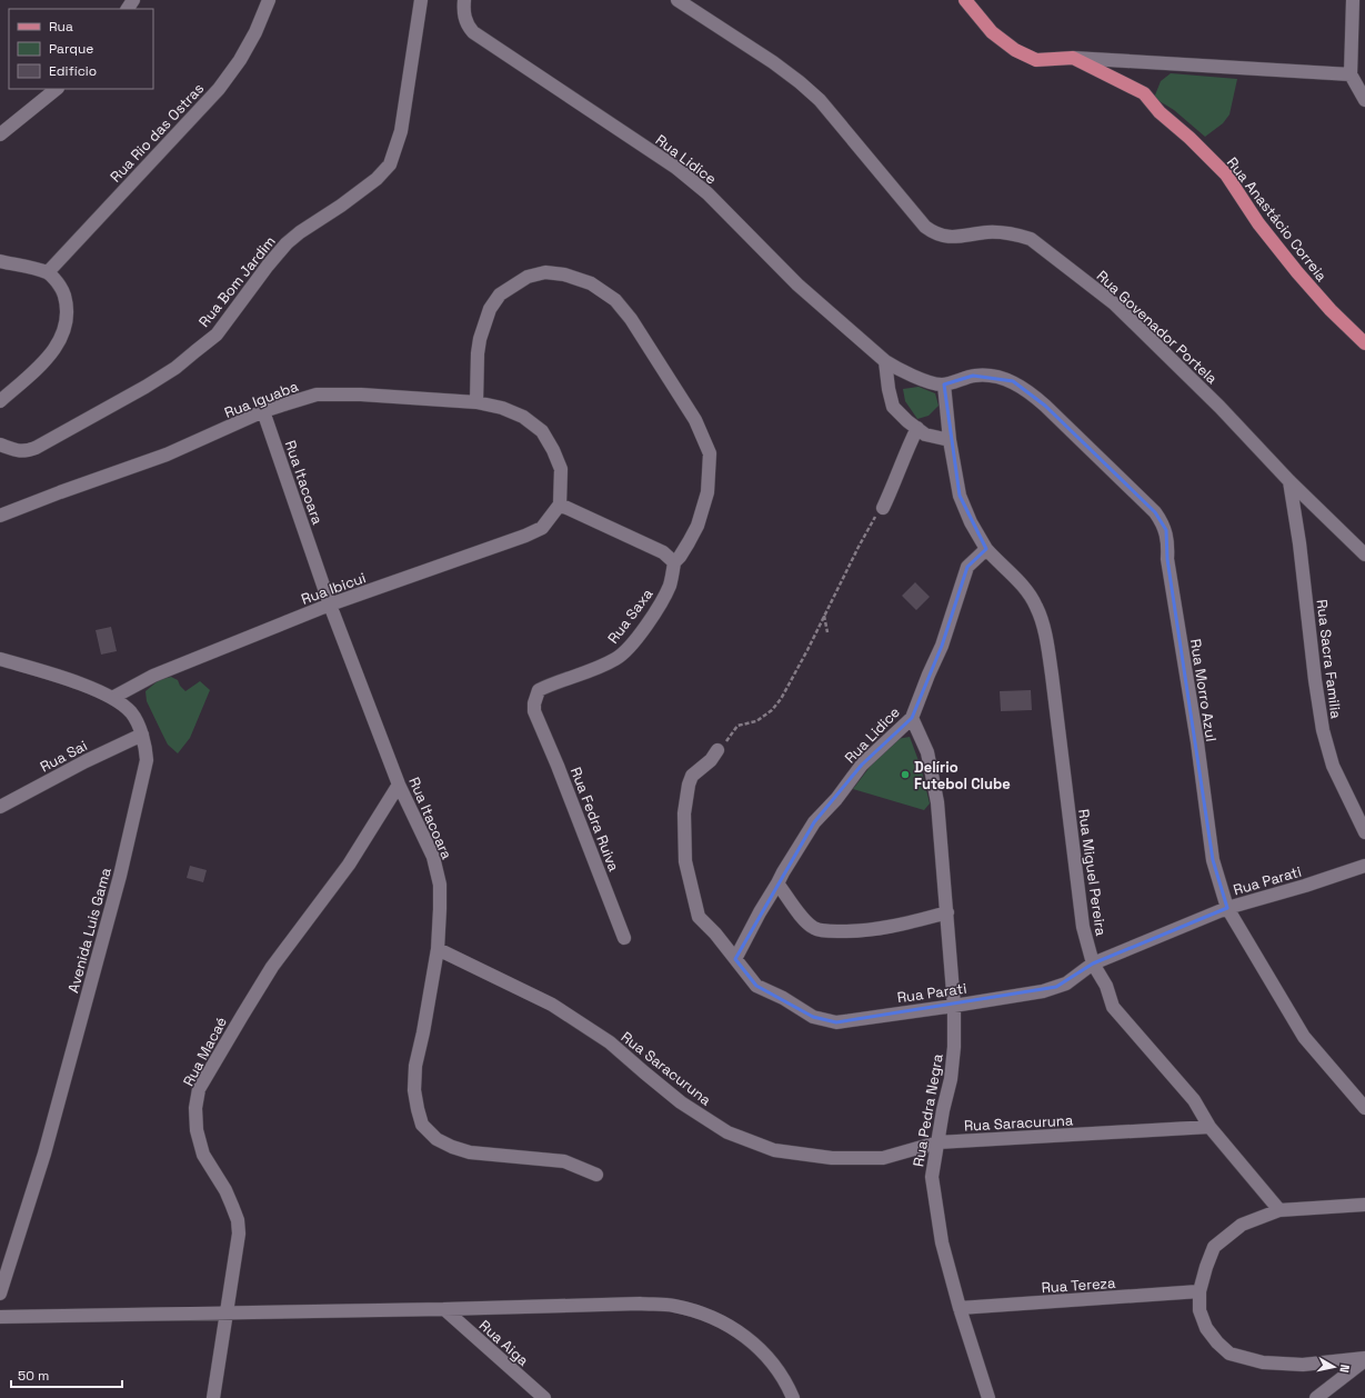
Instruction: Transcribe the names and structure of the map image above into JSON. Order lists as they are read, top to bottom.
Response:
{
  "streets": {
    "main road": ["Rua Anastácio Correia"],
    "street": [
      "Rua Rio das Ostras",
      "Rua Lidice",
      "Rua Bom Jardim",
      "Rua Govenador Portela",
      "Rua Iguaba",
      "Rua Itacoara",
      "Rua Ibicui",
      "Rua Saxa",
      "Rua Sacra Familia",
      "Rua Morro Azul",
      "Rua Sai",
      "Rua Fedra Ruiva",
      "Rua Miguel Pereira",
      "Rua Parati",
      "Avenida Luis Gama",
      "Rua Macaé",
      "Rua Saracuruna",
      "Rua Pedra Negra",
      "Rua Tereza",
      "Rua Aiga"
    ]
  },
  "crossings": [
    ["Rua Lidice", "Rua Morro Azul"],
    ["Rua Lidice", "Rua Miguel Pereira"],
    ["Rua Lidice", "Rua Parati"],
    ["Rua Lidice", "Rua Pedra Negra"],
    ["Rua Govenador Portela", "Rua Sacra Familia"],
    ["Rua Iguaba", "Rua Itacoara"],
    ["Rua Iguaba", "Rua Ibicui"],
    ["Rua Itacoara", "Rua Ibicui"],
    ["Rua Itacoara", "Rua Macaé"],
    ["Rua Itacoara", "Rua Saracuruna"],
    ["Rua Ibicui", "Avenida Luis Gama"],
    ["Rua Saxa", "Rua Fedra Ruiva"],
    ["Rua Morro Azul", "Rua Parati"],
    ["Rua Sai", "Avenida Luis Gama"],
    ["Rua Miguel Pereira", "Rua Parati"],
    ["Rua Miguel Pereira", "Rua Saracuruna"],
    ["Rua Parati", "Rua Pedra Negra"],
    ["Rua Saracuruna", "Rua Pedra Negra"],
    ["Rua Pedra Negra", "Rua Tereza"]
  ],
  "places": ["Delírio Futebol Clube"],
  "legend": ["Rua", "Parque", "Edifício"],
  "scale_bar": "50 m",
  "north": "right"
}
